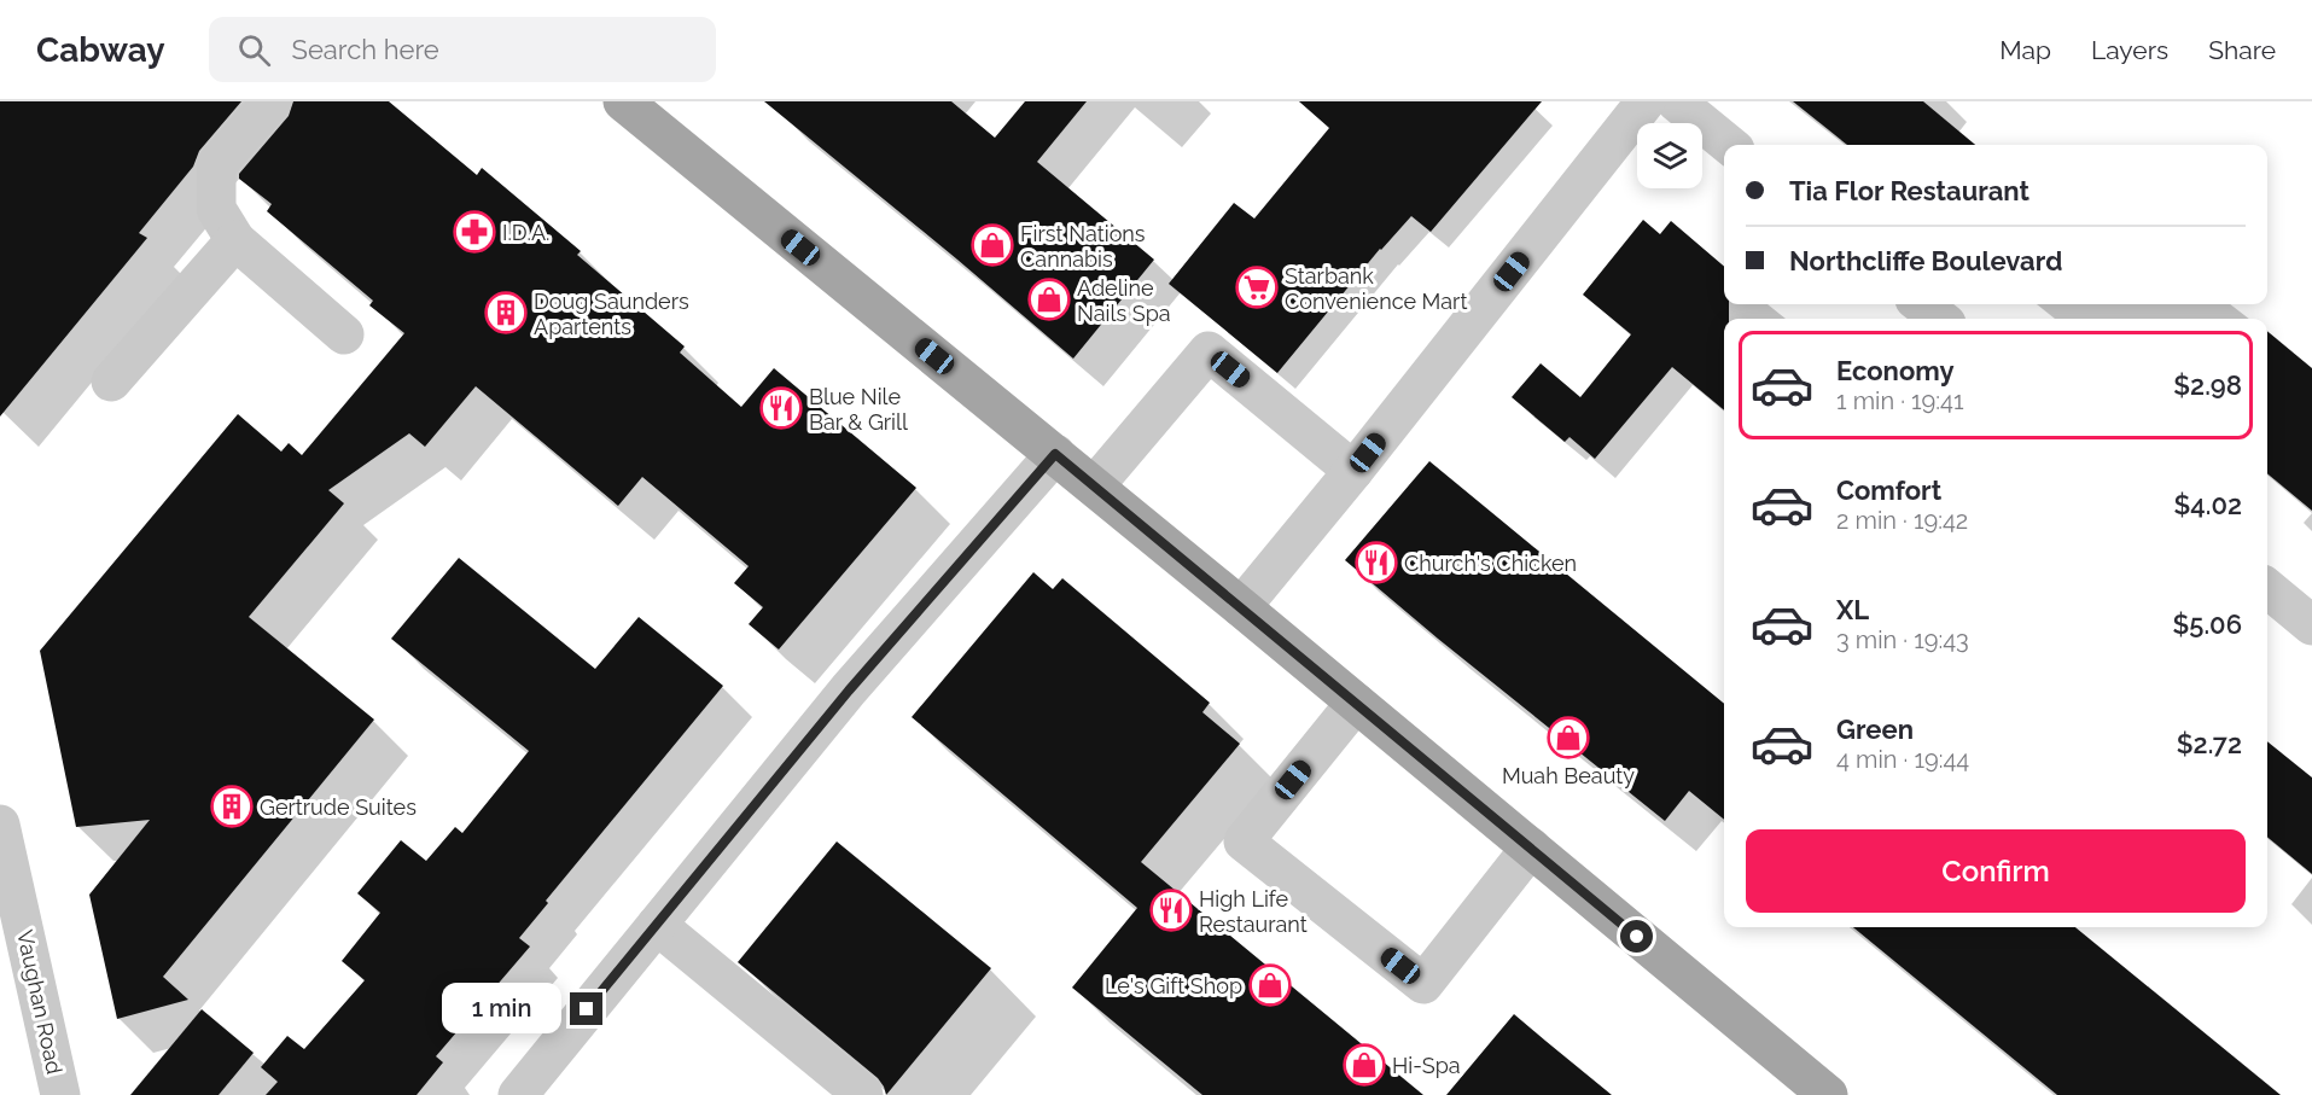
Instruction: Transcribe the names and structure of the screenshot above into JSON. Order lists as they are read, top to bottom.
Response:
{
  "streets": {
    "street": ["Vaughan Road"]
  },
  "places": {
    "pharmacy": ["I.D.A."],
    "shop": [
      "First Nations Cannabis",
      "Adeline Nails Spa",
      "Muah Beauty",
      "Le's Gift Shop",
      "Hi-Spa"
    ],
    "supermarket": ["Starbank Convenience Mart"],
    "building": ["Doug Saunders Apartents", "Gertrude Suites"],
    "restaurant": ["Blue Nile Bar & Grill", "Church's Chicken", "High Life Restaurant"]
  },
  "page": {
    "header": "Cabway",
    "search": "Search here",
    "nav": ["Map", "Layers", "Share"],
    "banner": ["Tia Flor Restaurant", "Northcliffe Boulevard"],
    "list": [
      {
        "name": "Economy",
        "note": "1 min · 19:41",
        "value": "$2.98"
      },
      {
        "name": "Comfort",
        "note": "2 min · 19:42",
        "value": "$4.02"
      },
      {
        "name": "XL",
        "note": "3 min · 19:43",
        "value": "$5.06"
      },
      {
        "name": "Green",
        "note": "4 min · 19:44",
        "value": "$2.72"
      }
    ],
    "buttons": "Confirm",
    "bubble": "1 min"
  }
}
